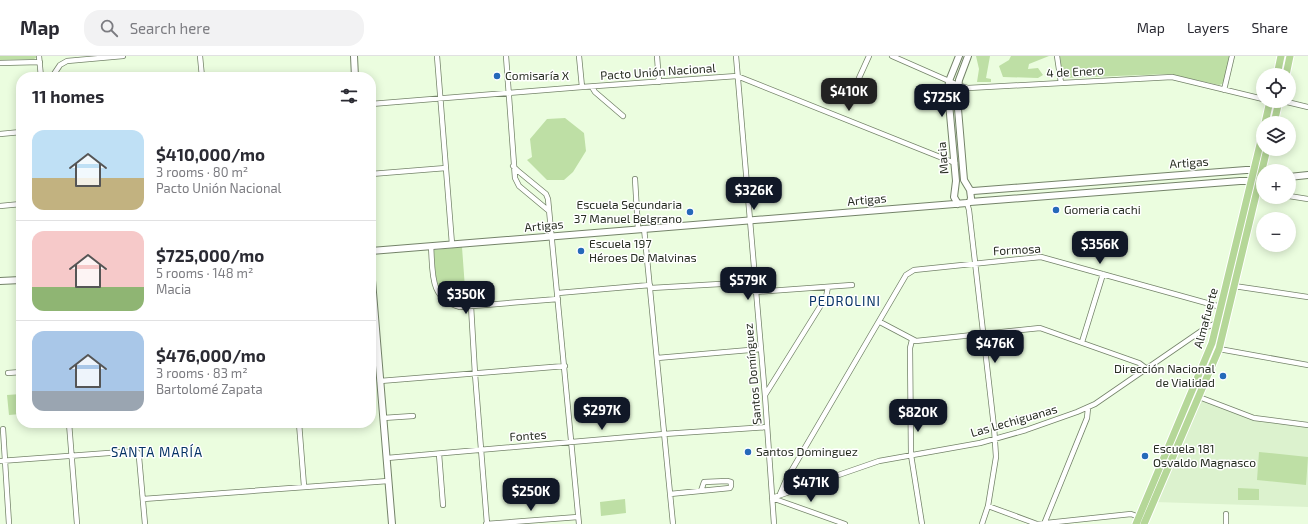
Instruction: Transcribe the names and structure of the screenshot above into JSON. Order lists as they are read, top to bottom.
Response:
{
  "streets": {
    "main road": ["Almafuerte"],
    "street": [
      "Pacto Unión Nacional",
      "4 de Enero",
      "Macia",
      "Artigas",
      "Formosa",
      "Santos Domínguez",
      "Las Lechiguanas",
      "Fontes"
    ]
  },
  "crossings": [
    ["Pacto Unión Nacional", "Macia"],
    ["Pacto Unión Nacional", "Santos Domínguez"],
    ["4 de Enero", "Macia"],
    ["Macia", "Artigas"],
    ["Artigas", "Almafuerte"],
    ["Artigas", "Santos Domínguez"],
    ["Formosa", "Almafuerte"],
    ["Almafuerte", "Las Lechiguanas"],
    ["Santos Domínguez", "Las Lechiguanas"],
    ["Santos Domínguez", "Fontes"]
  ],
  "districts": ["PEDROLINI", "SANTA MARÍA"],
  "places": [
    "Comisaría X",
    "Gomeria cachi",
    "Escuela Secundaria 37 Manuel Belgrano",
    "Escuela 197 Héroes De Malvinas",
    "Dirección Nacional de Vialidad",
    "Santos Dominguez",
    "Escuela 181 Osvaldo Magnasco"
  ],
  "page": {
    "header": "Map",
    "search": "Search here",
    "nav": ["Map", "Layers", "Share"],
    "map_buttons": ["+", "−"],
    "heading": "11 homes",
    "price": [
      "$410K",
      "$725K",
      "$326K",
      "$356K",
      "$579K",
      "$350K",
      "$476K",
      "$297K",
      "$820K",
      "$471K",
      "$250K"
    ],
    "list": [
      {
        "name": "$410,000/mo",
        "note": "3 rooms · 80 m² · Pacto Unión Nacional"
      },
      {
        "name": "$725,000/mo",
        "note": "5 rooms · 148 m² · Macia"
      },
      {
        "name": "$476,000/mo",
        "note": "3 rooms · 83 m² · Bartolomé Zapata"
      }
    ]
  }
}
